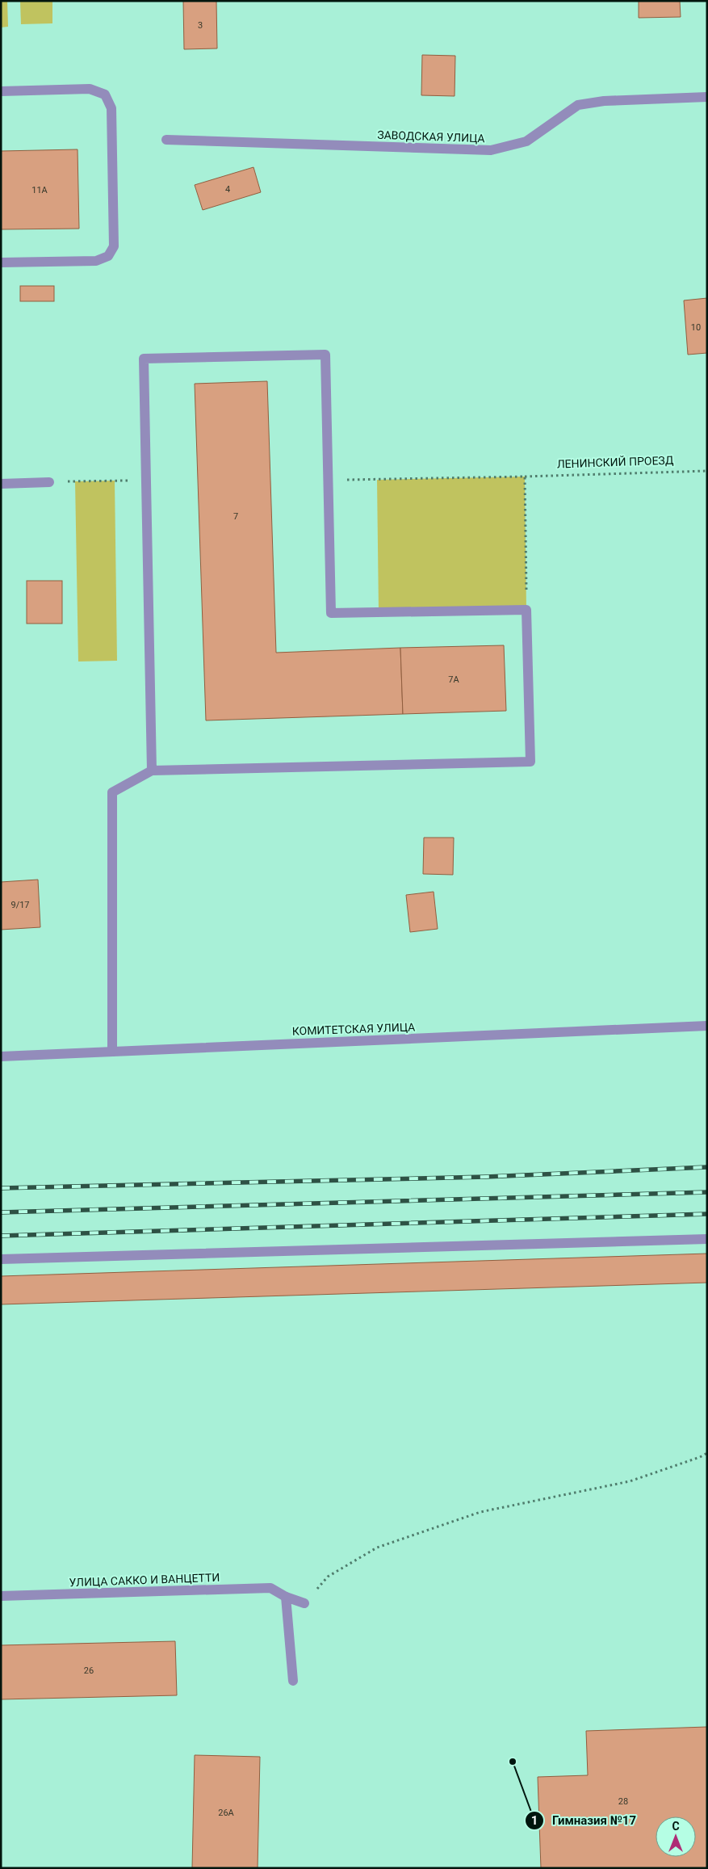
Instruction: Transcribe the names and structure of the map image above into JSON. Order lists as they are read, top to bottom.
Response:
{
  "streets": {
    "street": ["ЗАВОДСКАЯ УЛИЦА", "КОМИТЕТСКАЯ УЛИЦА", "УЛИЦА САККО И ВАНЦЕТТИ"],
    "path": ["ЛЕНИНСКИЙ ПРОЕЗД"]
  },
  "places": ["Гимназия №17"],
  "house_numbers": [
    "3",
    "4",
    "11А",
    "10",
    "7",
    "7А",
    "9/17",
    "26",
    "28",
    "26А"
  ],
  "north": "top"
}
